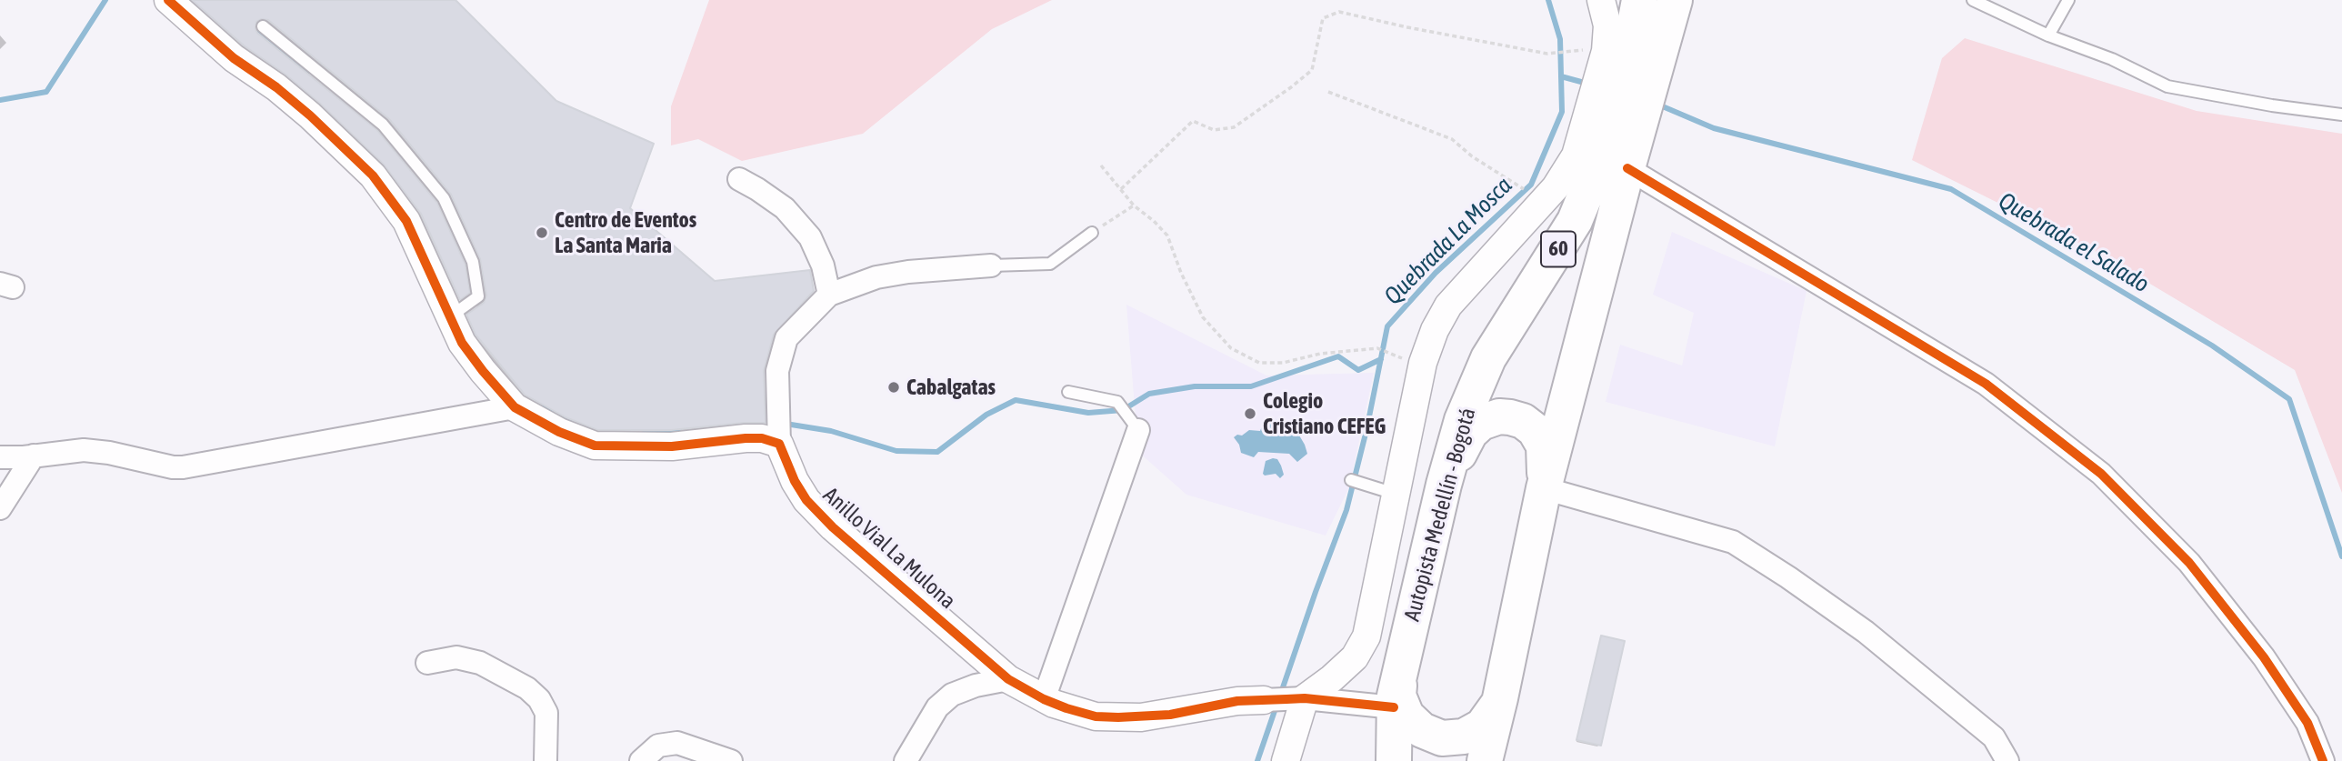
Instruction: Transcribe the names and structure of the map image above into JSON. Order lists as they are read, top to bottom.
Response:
{
  "streets": {
    "highway": ["60", "Autopista Medellín - Bogotá"],
    "street": ["Anillo Vial La Mulona"]
  },
  "water": ["Quebrada La Mosca", "Quebrada el Salado"],
  "places": ["Centro de Eventos La Santa Maria", "Cabalgatas", "Colegio Cristiano CEFEG"]
}
